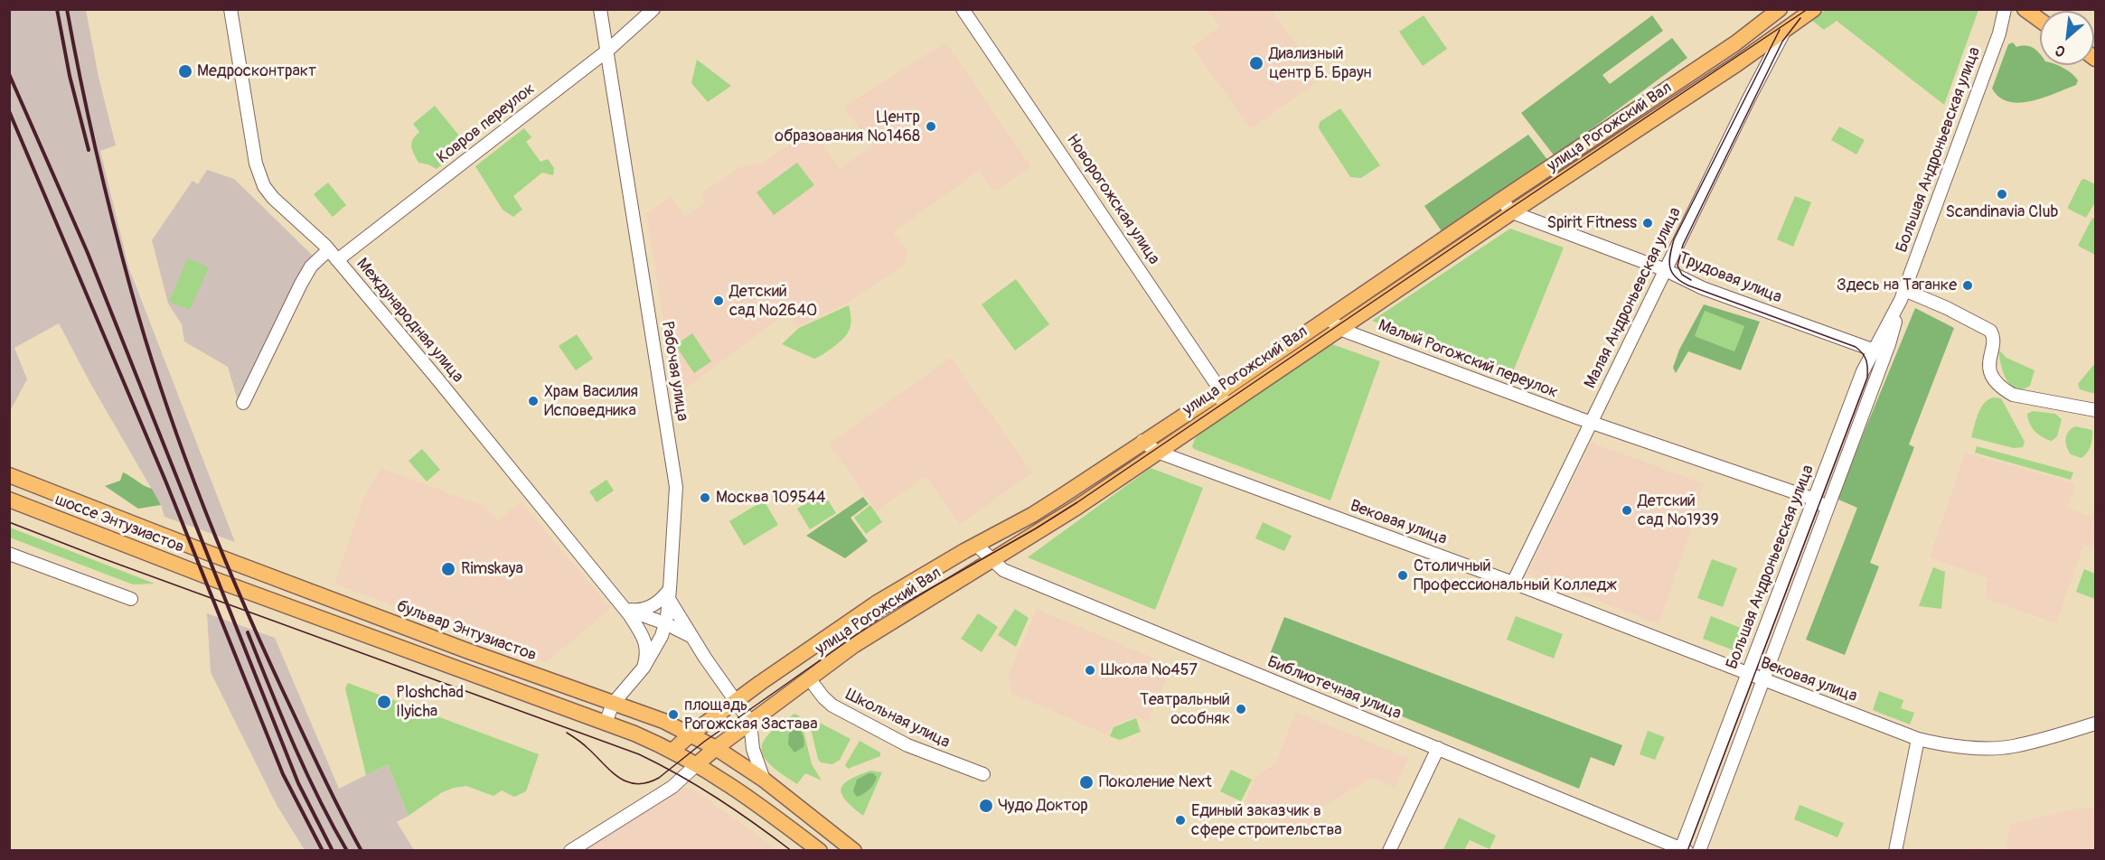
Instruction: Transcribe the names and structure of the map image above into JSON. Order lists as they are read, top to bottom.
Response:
{
  "streets": {
    "main road": ["улица Рогожский Вал", "шоссе Энтузиастов", "бульвар Энтузиастов"],
    "street": [
      "Ковров переулок",
      "Большая Андроньевская улица",
      "Новорогожская улица",
      "Трудовая улица",
      "Малая Андроньевская улица",
      "Международная улица",
      "Малый Рогожский переулок",
      "Рабочая улица",
      "Вековая улица",
      "Библиотечная улица",
      "Школьная улица"
    ]
  },
  "crossings": [
    ["Ковров переулок", "Международная улица"],
    ["Ковров переулок", "Рабочая улица"],
    ["улица Рогожский Вал", "Новорогожская улица"],
    ["улица Рогожский Вал", "Трудовая улица"],
    ["улица Рогожский Вал", "Малая Андроньевская улица"],
    ["улица Рогожский Вал", "Малый Рогожский переулок"],
    ["улица Рогожский Вал", "Вековая улица"],
    ["улица Рогожский Вал", "бульвар Энтузиастов"],
    ["улица Рогожский Вал", "Библиотечная улица"],
    ["улица Рогожский Вал", "Школьная улица"],
    ["Большая Андроньевская улица", "Трудовая улица"],
    ["Большая Андроньевская улица", "Малый Рогожский переулок"],
    ["Большая Андроньевская улица", "Вековая улица"],
    ["Большая Андроньевская улица", "Библиотечная улица"],
    ["Трудовая улица", "Малая Андроньевская улица"],
    ["Малая Андроньевская улица", "Малый Рогожский переулок"],
    ["Малая Андроньевская улица", "Вековая улица"],
    ["Международная улица", "Рабочая улица"],
    ["Рабочая улица", "шоссе Энтузиастов"],
    ["Рабочая улица", "бульвар Энтузиастов"],
    ["шоссе Энтузиастов", "бульвар Энтузиастов"]
  ],
  "places": [
    "Диализный центр Б. Браун",
    "Медросконтракт",
    "Центр образования №1468",
    "Scandinavia Club",
    "Spirit Fitness",
    "Здесь на Таганке",
    "Детский сад №2640",
    "Храм Василия Исповедника",
    "Москва 109544",
    "Детский сад №1939",
    "Rimskaya",
    "Столичный Профессиональный Колледж",
    "Школа №457",
    "Ploshchad Ilyicha",
    "Театральный особняк",
    "площадь Рогожская Застава",
    "Поколение Next",
    "Чудо Доктор",
    "Единый заказчик в сфере строительства"
  ],
  "north": "bottom left"
}
